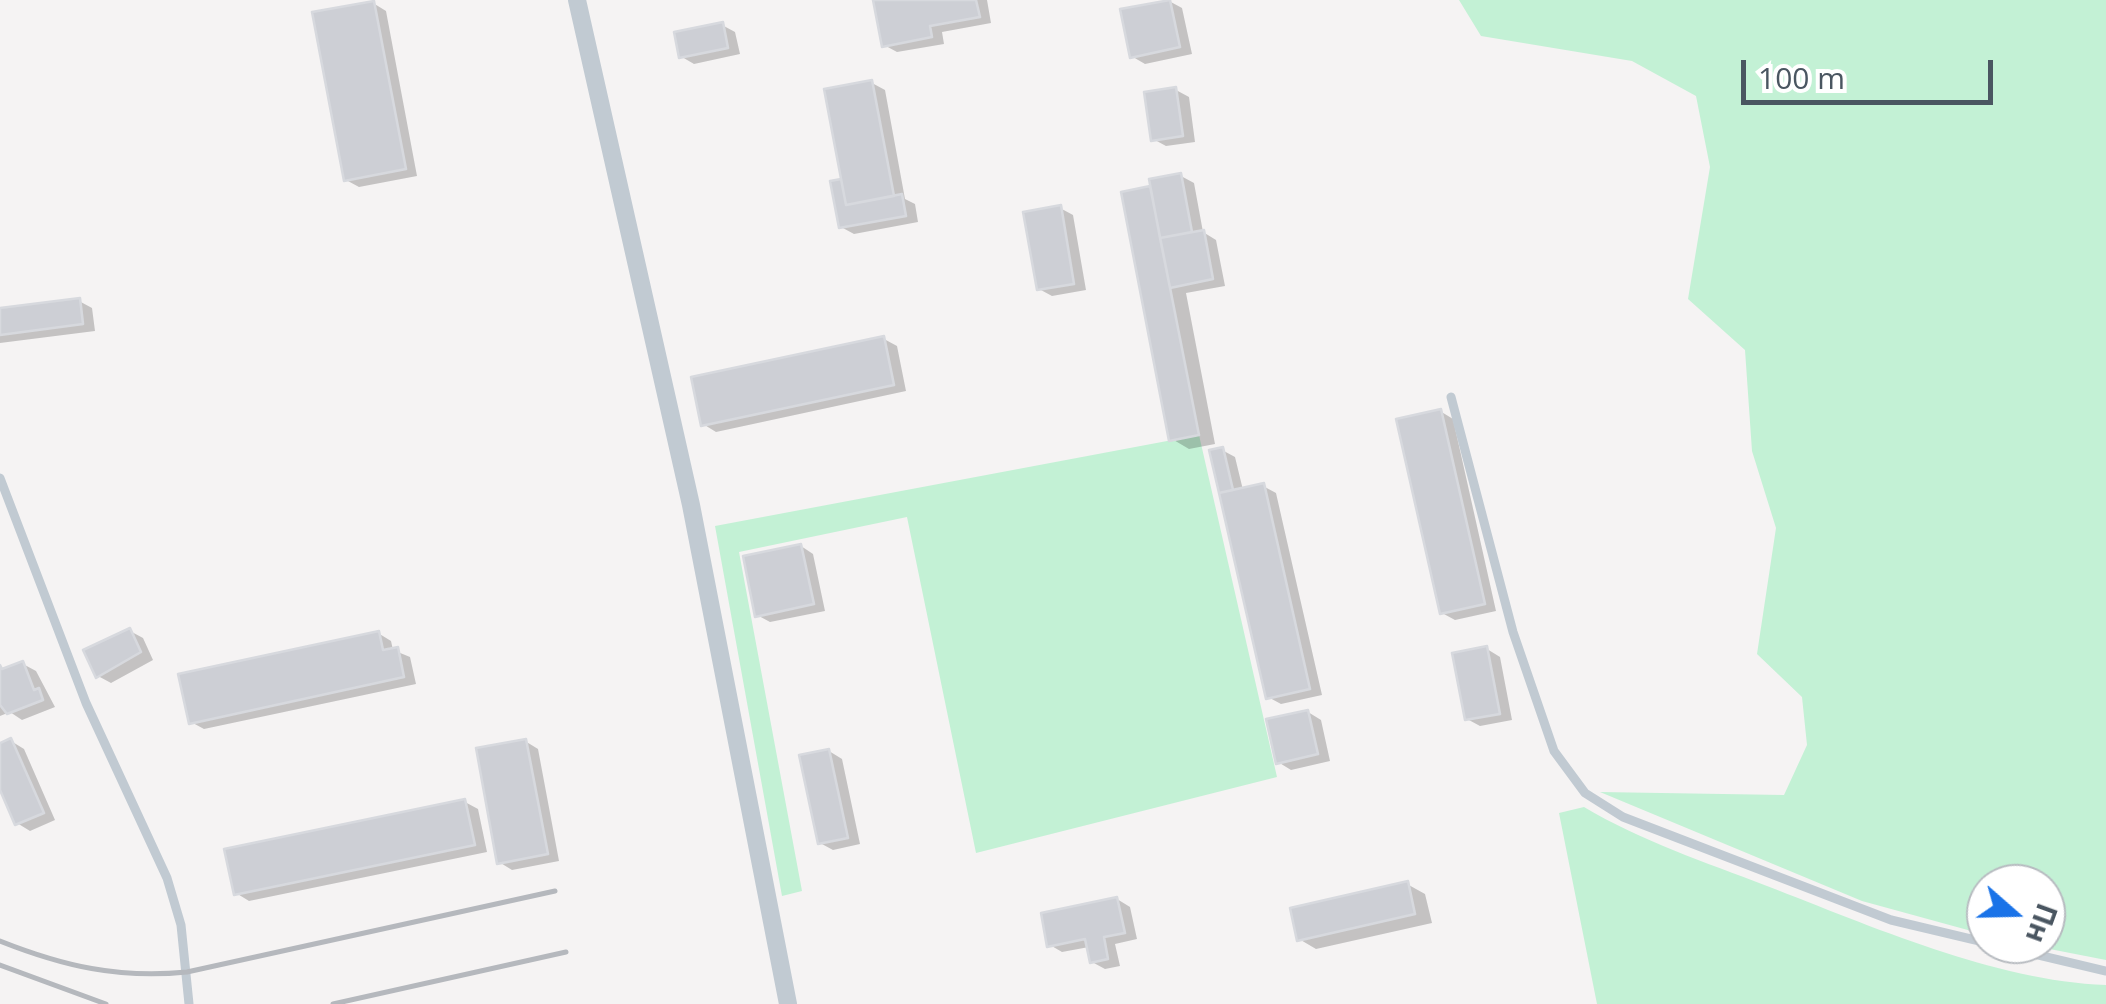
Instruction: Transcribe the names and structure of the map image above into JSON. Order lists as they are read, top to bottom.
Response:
{
  "scale_bar": "100 m",
  "north": "right"
}
